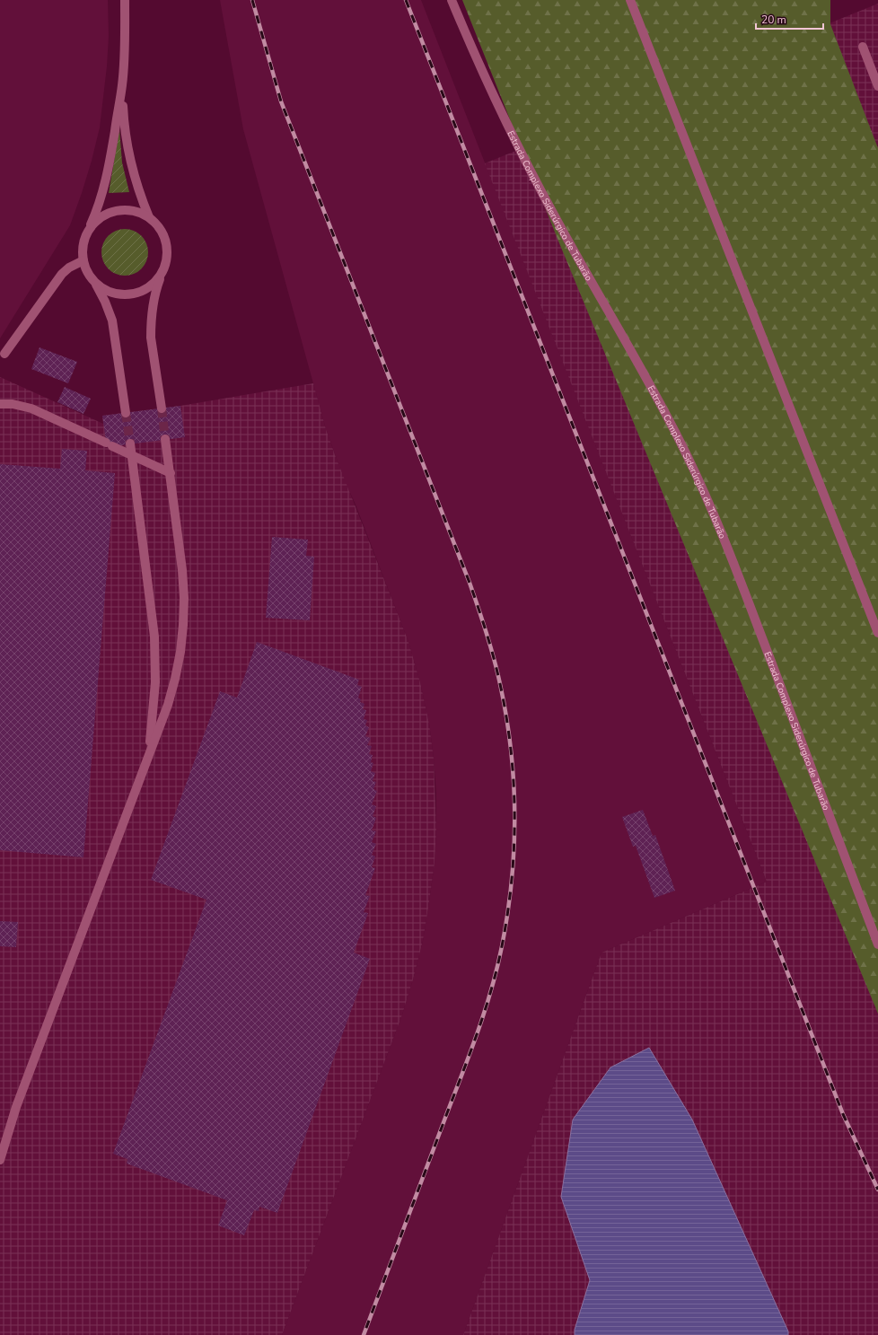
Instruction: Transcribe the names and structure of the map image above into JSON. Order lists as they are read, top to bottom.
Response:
{
  "streets": {
    "lane": ["Estrada Complexo Siderúrgico de Tubarão"]
  },
  "scale_bar": "20 m"
}
